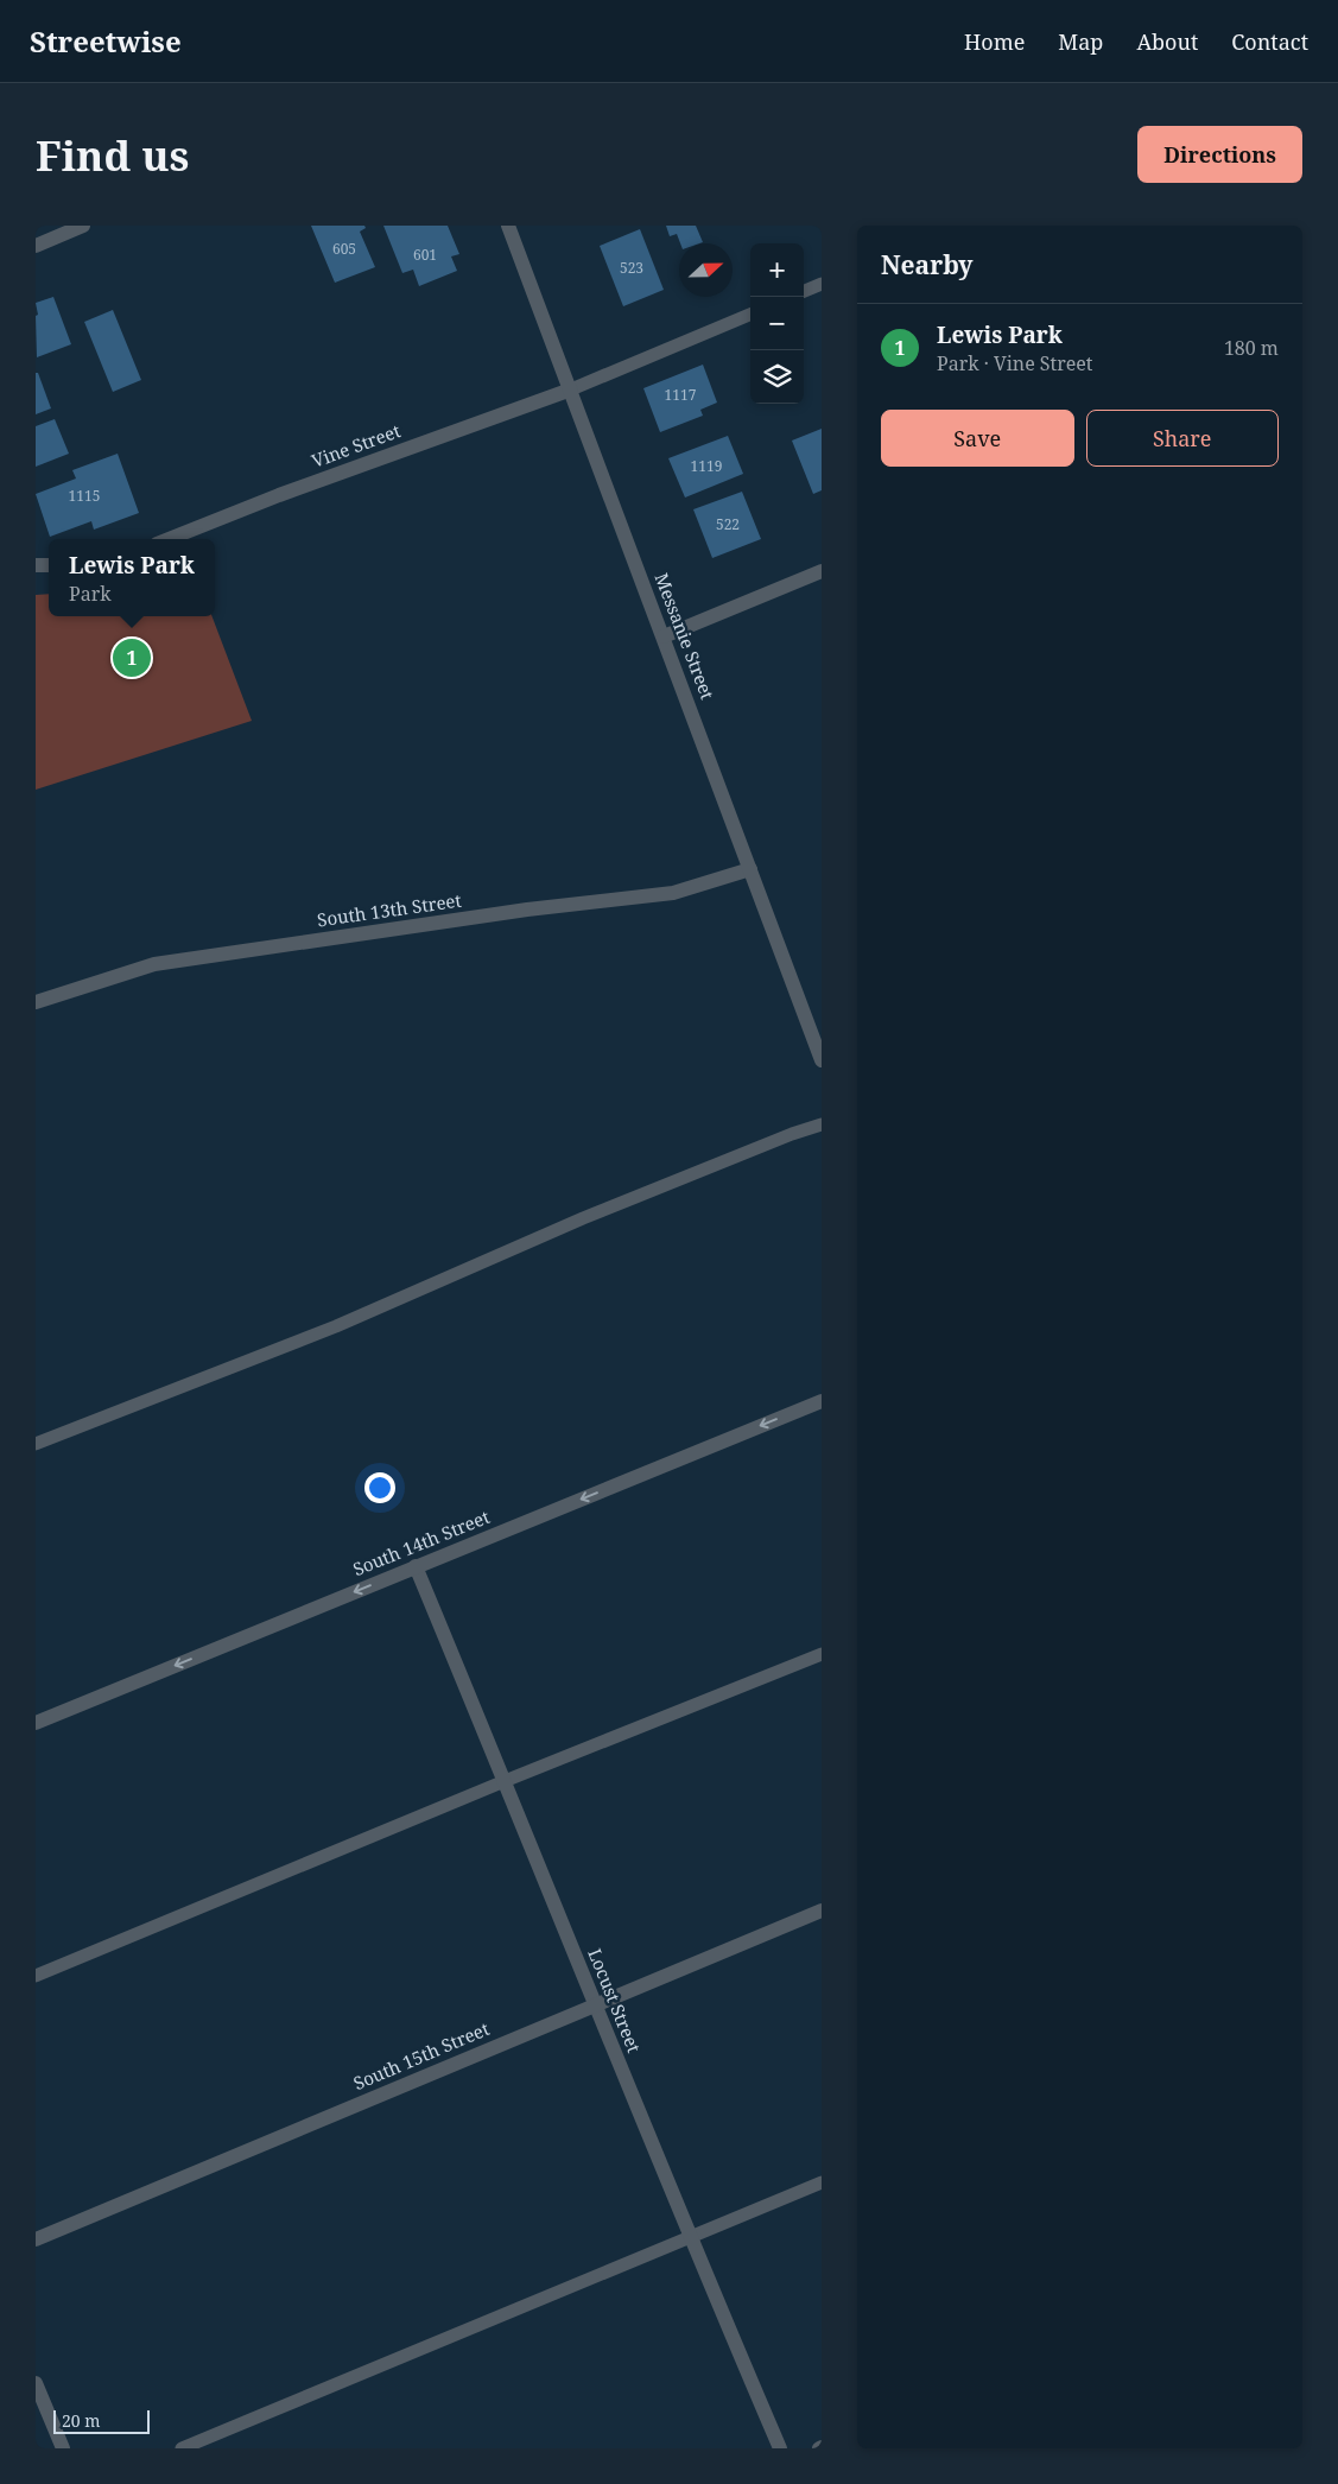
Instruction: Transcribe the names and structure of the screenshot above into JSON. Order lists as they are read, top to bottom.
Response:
{
  "streets": {
    "street": [
      "Vine Street",
      "Messanie Street",
      "South 13th Street",
      "South 14th Street",
      "Locust Street",
      "South 15th Street"
    ]
  },
  "crossings": [
    ["Vine Street", "Messanie Street"],
    ["Messanie Street", "South 13th Street"],
    ["South 14th Street", "Locust Street"],
    ["Locust Street", "South 15th Street"]
  ],
  "one_way": ["South 14th Street"],
  "house_numbers": [
    "605",
    "601",
    "523",
    "1117",
    "1119",
    "1115",
    "522"
  ],
  "scale_bar": "20 m",
  "north": "right",
  "page": {
    "header": "Streetwise",
    "nav": [
      "Home",
      "Map",
      "About",
      "Contact"
    ],
    "buttons": [
      "Directions",
      ["Save", "Share"]
    ],
    "title": "Find us",
    "heading": "Nearby",
    "map_buttons": ["+", "−"],
    "list": [
      {
        "mark": "1",
        "name": "Lewis Park",
        "note": "Park · Vine Street",
        "value": "180 m"
      }
    ],
    "popup": ["Lewis Park", "Park"],
    "pins": "1",
    "scale": "20 m"
  }
}
